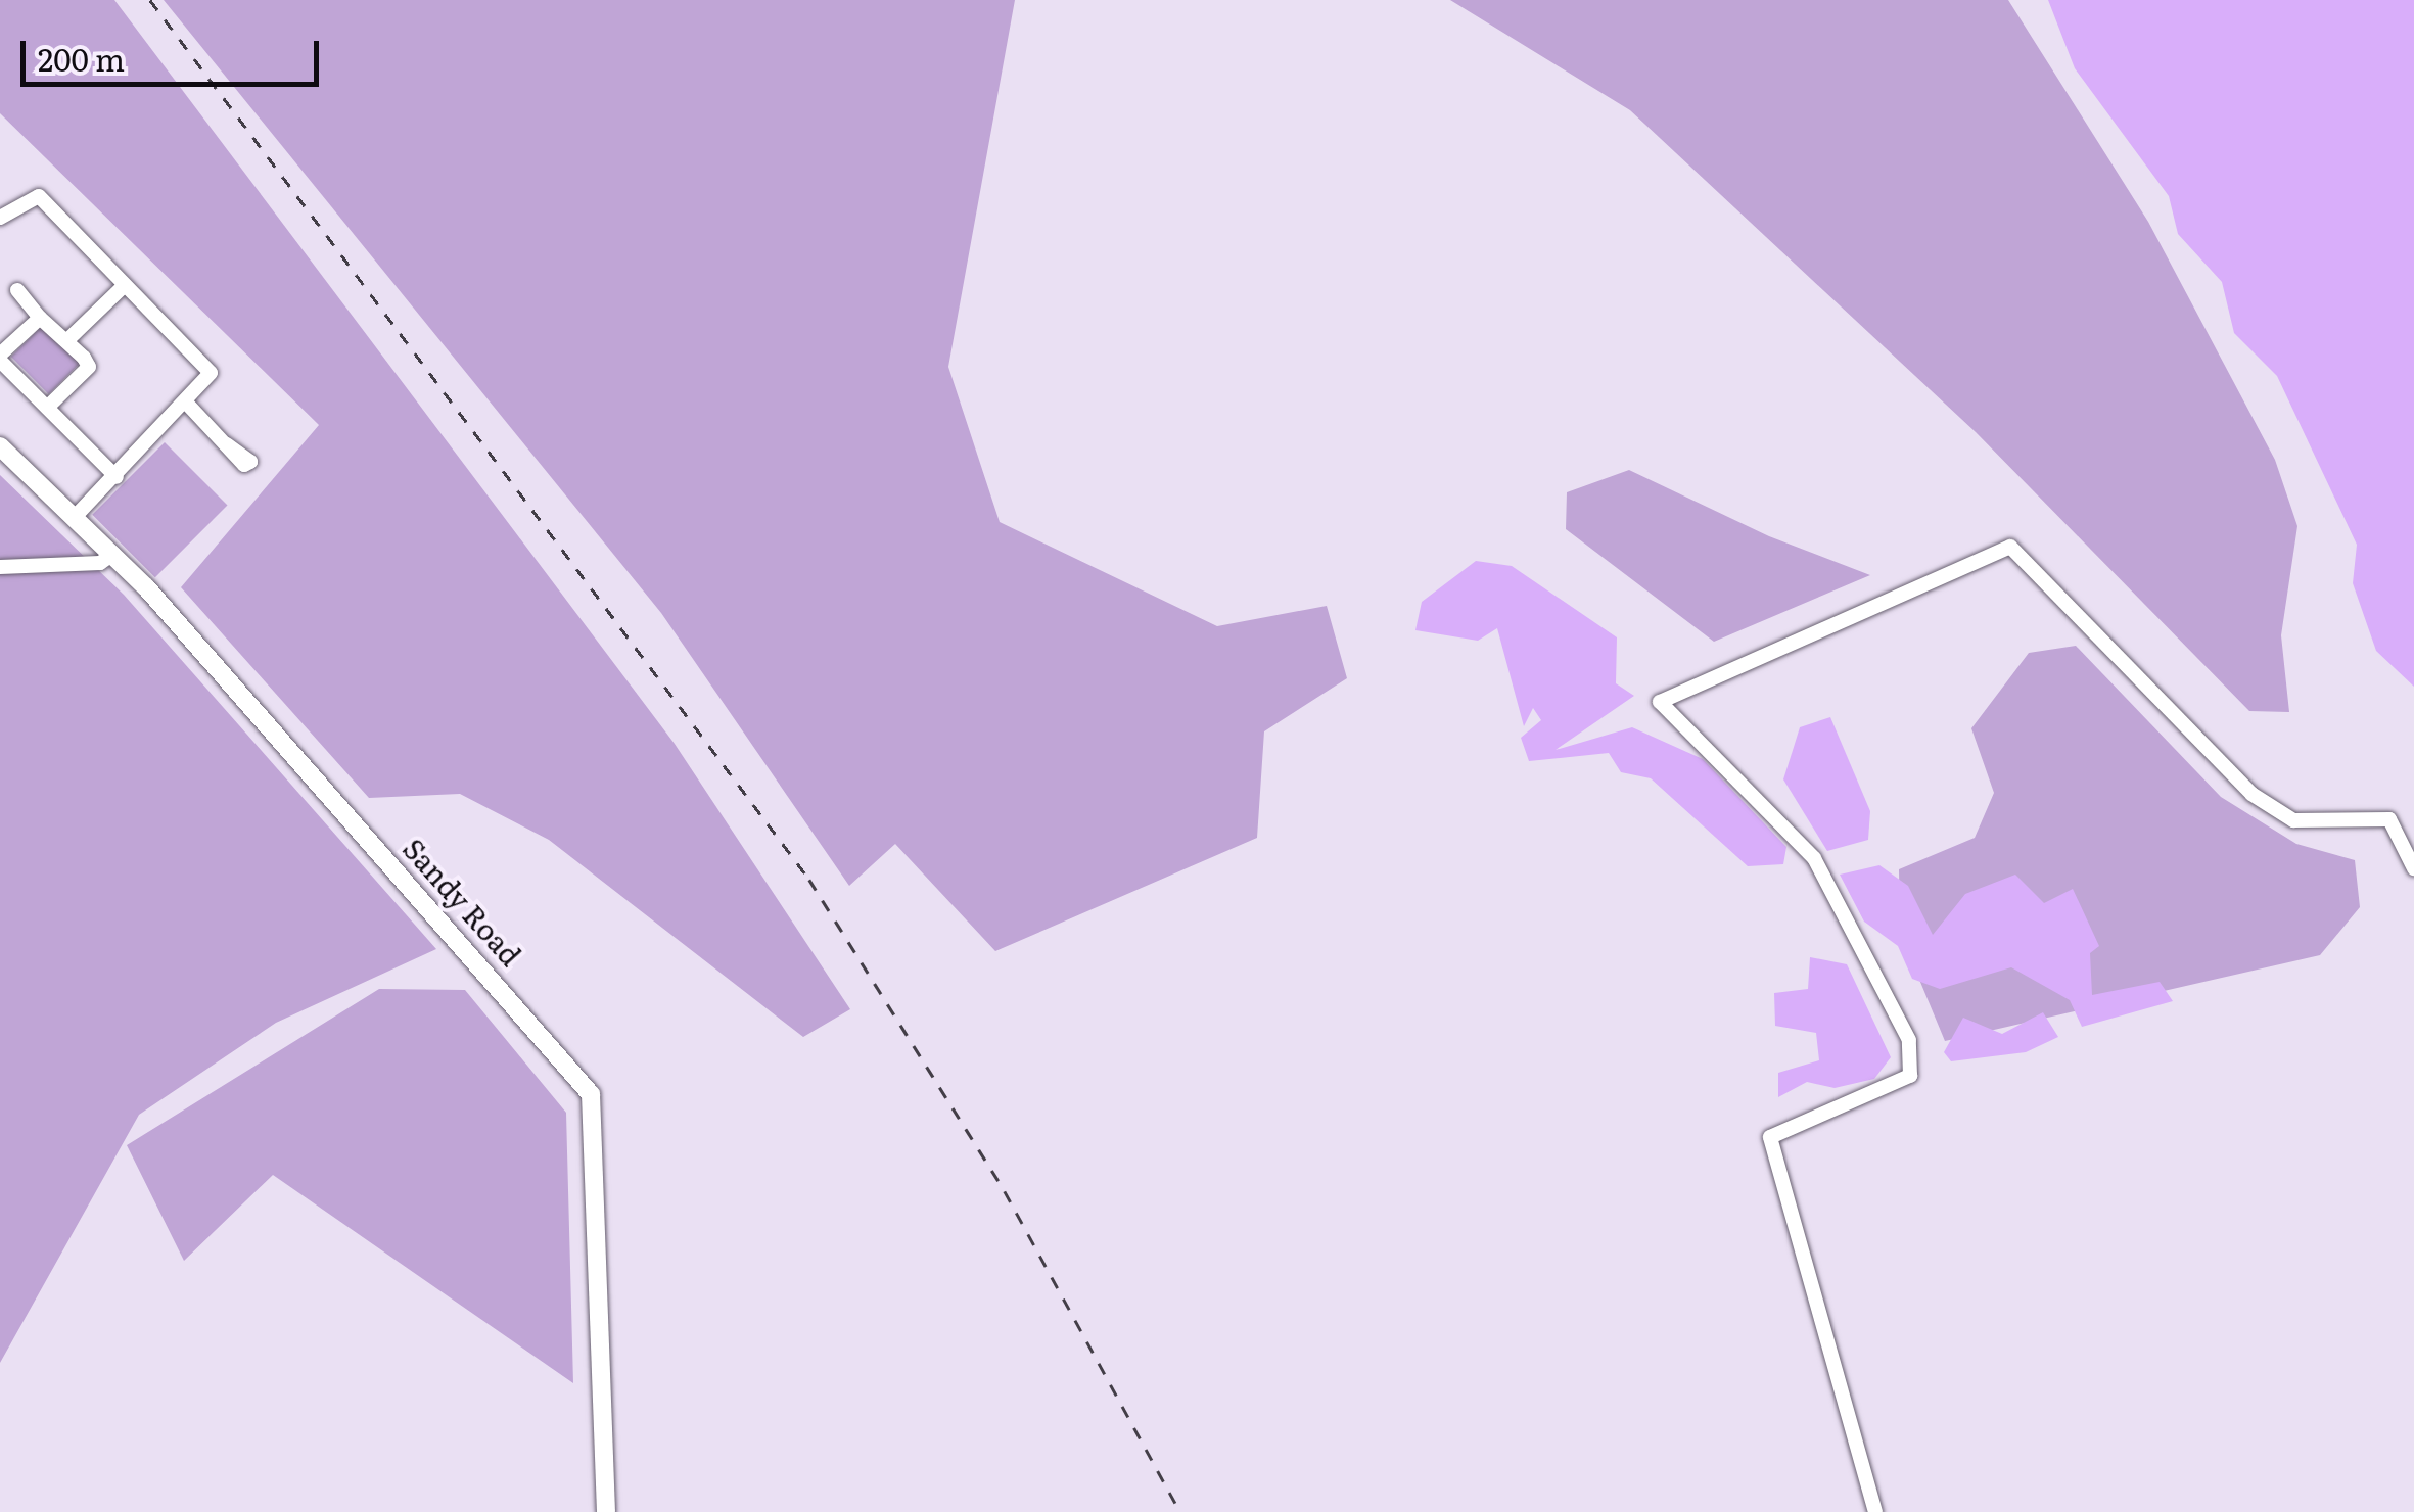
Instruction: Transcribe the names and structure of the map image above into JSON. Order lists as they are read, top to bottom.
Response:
{
  "streets": {
    "main road": ["Sandy Road"]
  },
  "scale_bar": "200 m"
}
